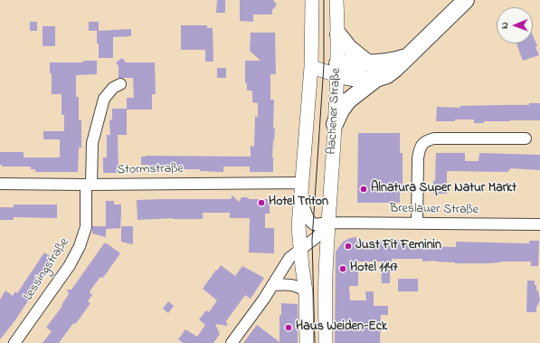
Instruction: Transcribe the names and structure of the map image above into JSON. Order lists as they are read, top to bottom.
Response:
{
  "streets": {
    "main road": ["Aachener Straße"],
    "street": ["Stormstraße", "Breslauer Straße", "Lessingstraße"]
  },
  "crossings": [
    ["Aachener Straße", "Stormstraße"],
    ["Aachener Straße", "Breslauer Straße"],
    ["Stormstraße", "Lessingstraße"]
  ],
  "places": [
    "Alnatura Super Natur Markt",
    "Hotel Triton",
    "Just Fit Feminin",
    "Hotel 1147",
    "Haus Weiden-Eck"
  ],
  "north": "left"
}
